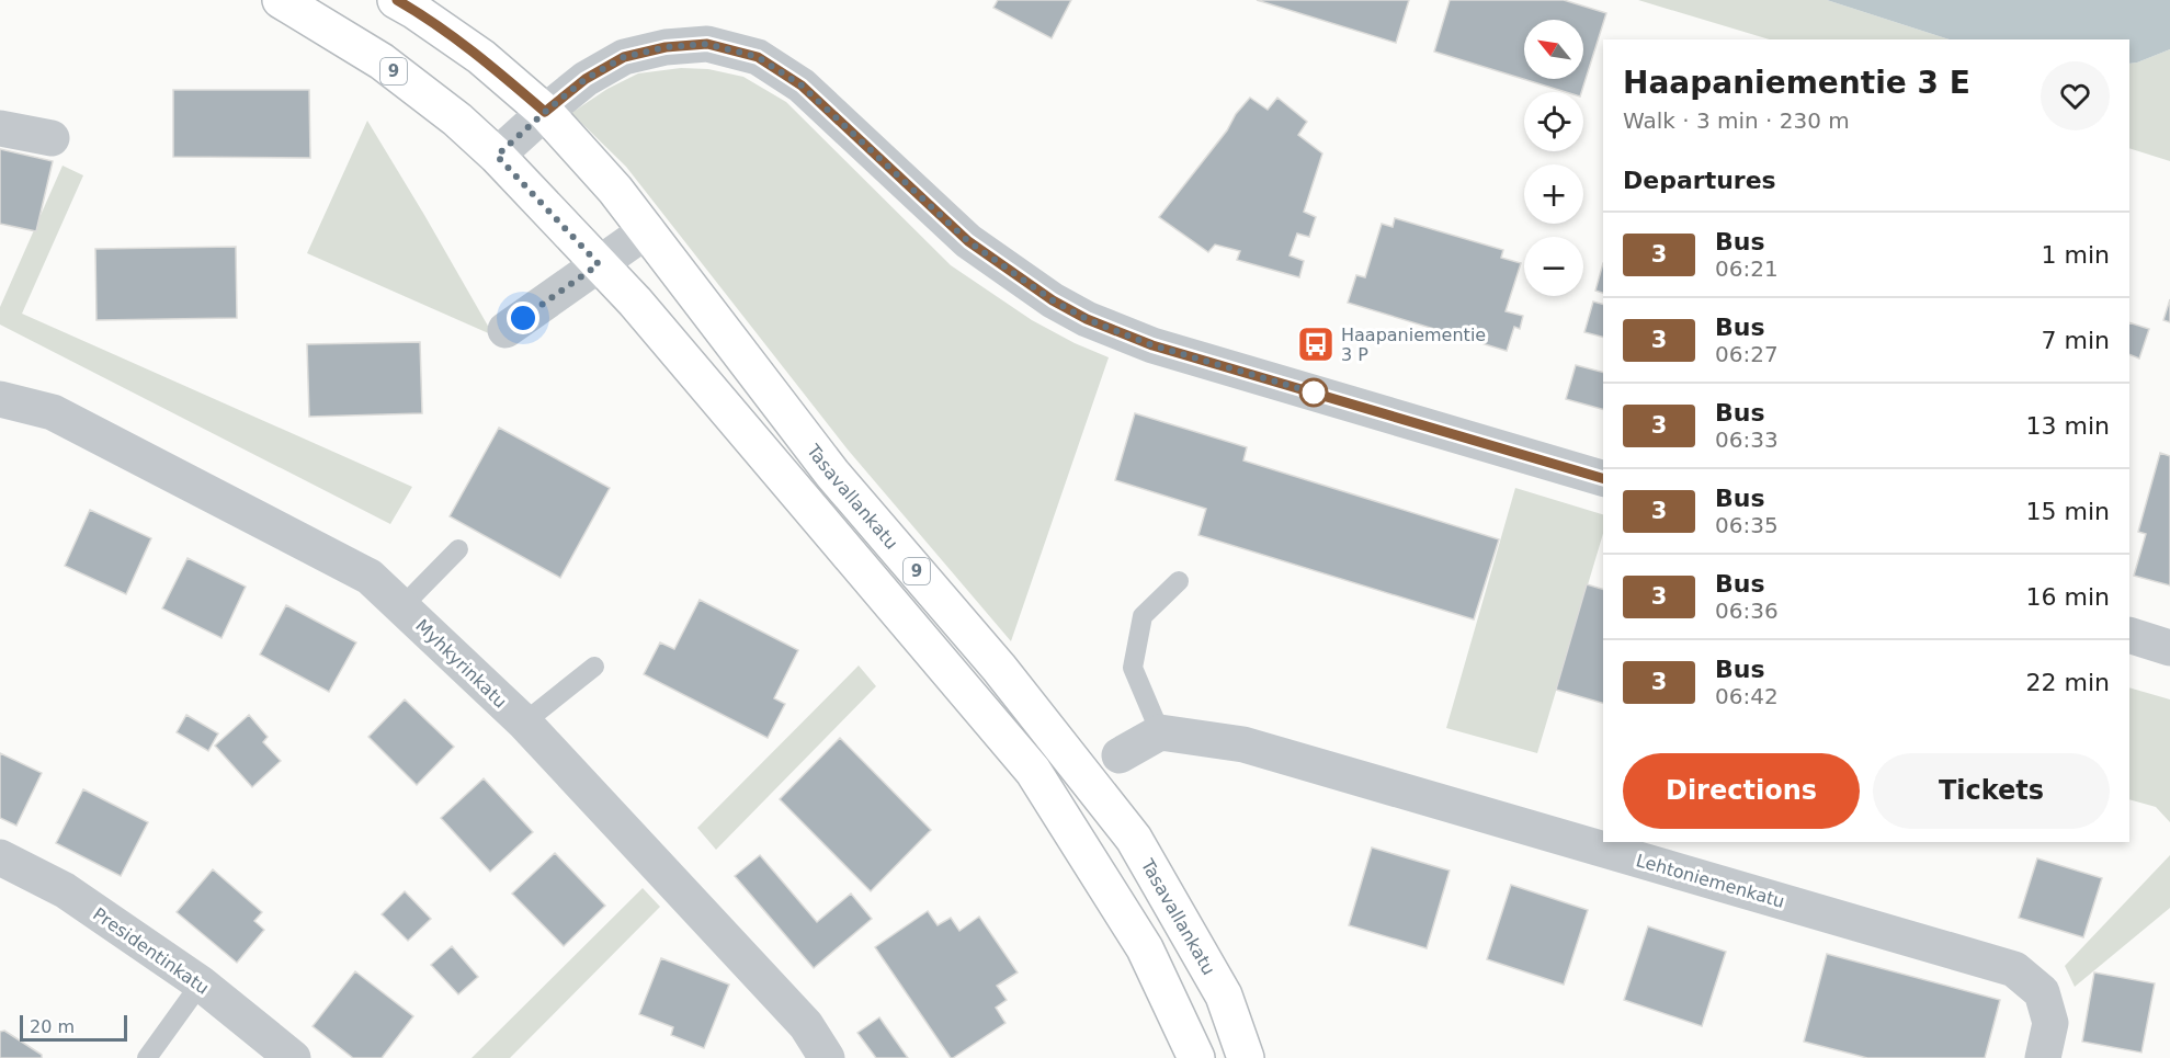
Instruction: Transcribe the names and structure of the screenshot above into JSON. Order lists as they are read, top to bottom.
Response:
{
  "streets": {
    "main road": ["9", "Tasavallankatu"],
    "street": ["Myhkyrinkatu", "Lehtoniemenkatu", "Presidentinkatu"]
  },
  "crossings": [
    ["9", "Tasavallankatu"]
  ],
  "places": {
    "bus stop": ["Haapaniementie 3 P"]
  },
  "lines": ["bus line 3"],
  "scale_bar": "20 m",
  "north": "top left",
  "page": {
    "map_buttons": ["+", "−"],
    "heading": [
      ["Haapaniementie 3 E", "Walk · 3 min · 230 m"],
      "Departures"
    ],
    "list": [
      {
        "mark": "3",
        "name": "Bus",
        "note": "06:21",
        "value": "1 min"
      },
      {
        "mark": "3",
        "name": "Bus",
        "note": "06:27",
        "value": "7 min"
      },
      {
        "mark": "3",
        "name": "Bus",
        "note": "06:33",
        "value": "13 min"
      },
      {
        "mark": "3",
        "name": "Bus",
        "note": "06:35",
        "value": "15 min"
      },
      {
        "mark": "3",
        "name": "Bus",
        "note": "06:36",
        "value": "16 min"
      },
      {
        "mark": "3",
        "name": "Bus",
        "note": "06:42",
        "value": "22 min"
      }
    ],
    "buttons": ["Directions", "Tickets"],
    "scale": "20 m"
  }
}
